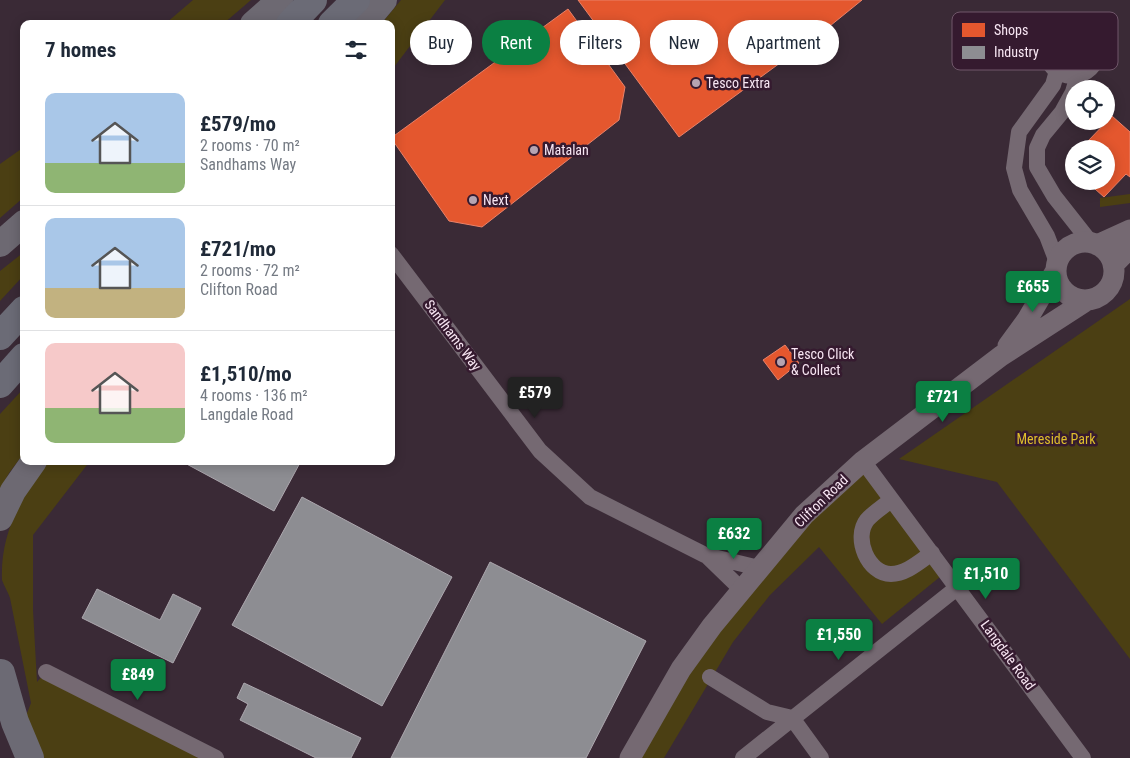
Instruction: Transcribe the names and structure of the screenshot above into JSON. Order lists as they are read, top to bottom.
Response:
{
  "streets": {
    "street": ["Sandhams Way", "Clifton Road", "Langdale Road"]
  },
  "crossings": [
    ["Sandhams Way", "Clifton Road"],
    ["Clifton Road", "Langdale Road"]
  ],
  "parks": ["Mereside Park"],
  "places": [
    "Tesco Extra",
    "Matalan",
    "Next",
    "Tesco Click & Collect"
  ],
  "legend": ["Shops", "Industry"],
  "page": {
    "chip": [
      "Buy",
      "Rent",
      "Filters",
      "New",
      "Apartment"
    ],
    "heading": "7 homes",
    "list": [
      {
        "name": "£579/mo",
        "note": "2 rooms · 70 m² · Sandhams Way"
      },
      {
        "name": "£721/mo",
        "note": "2 rooms · 72 m² · Clifton Road"
      },
      {
        "name": "£1,510/mo",
        "note": "4 rooms · 136 m² · Langdale Road"
      }
    ],
    "price": [
      "£655",
      "£579",
      "£721",
      "£632",
      "£1,510",
      "£1,550",
      "£849"
    ]
  }
}
